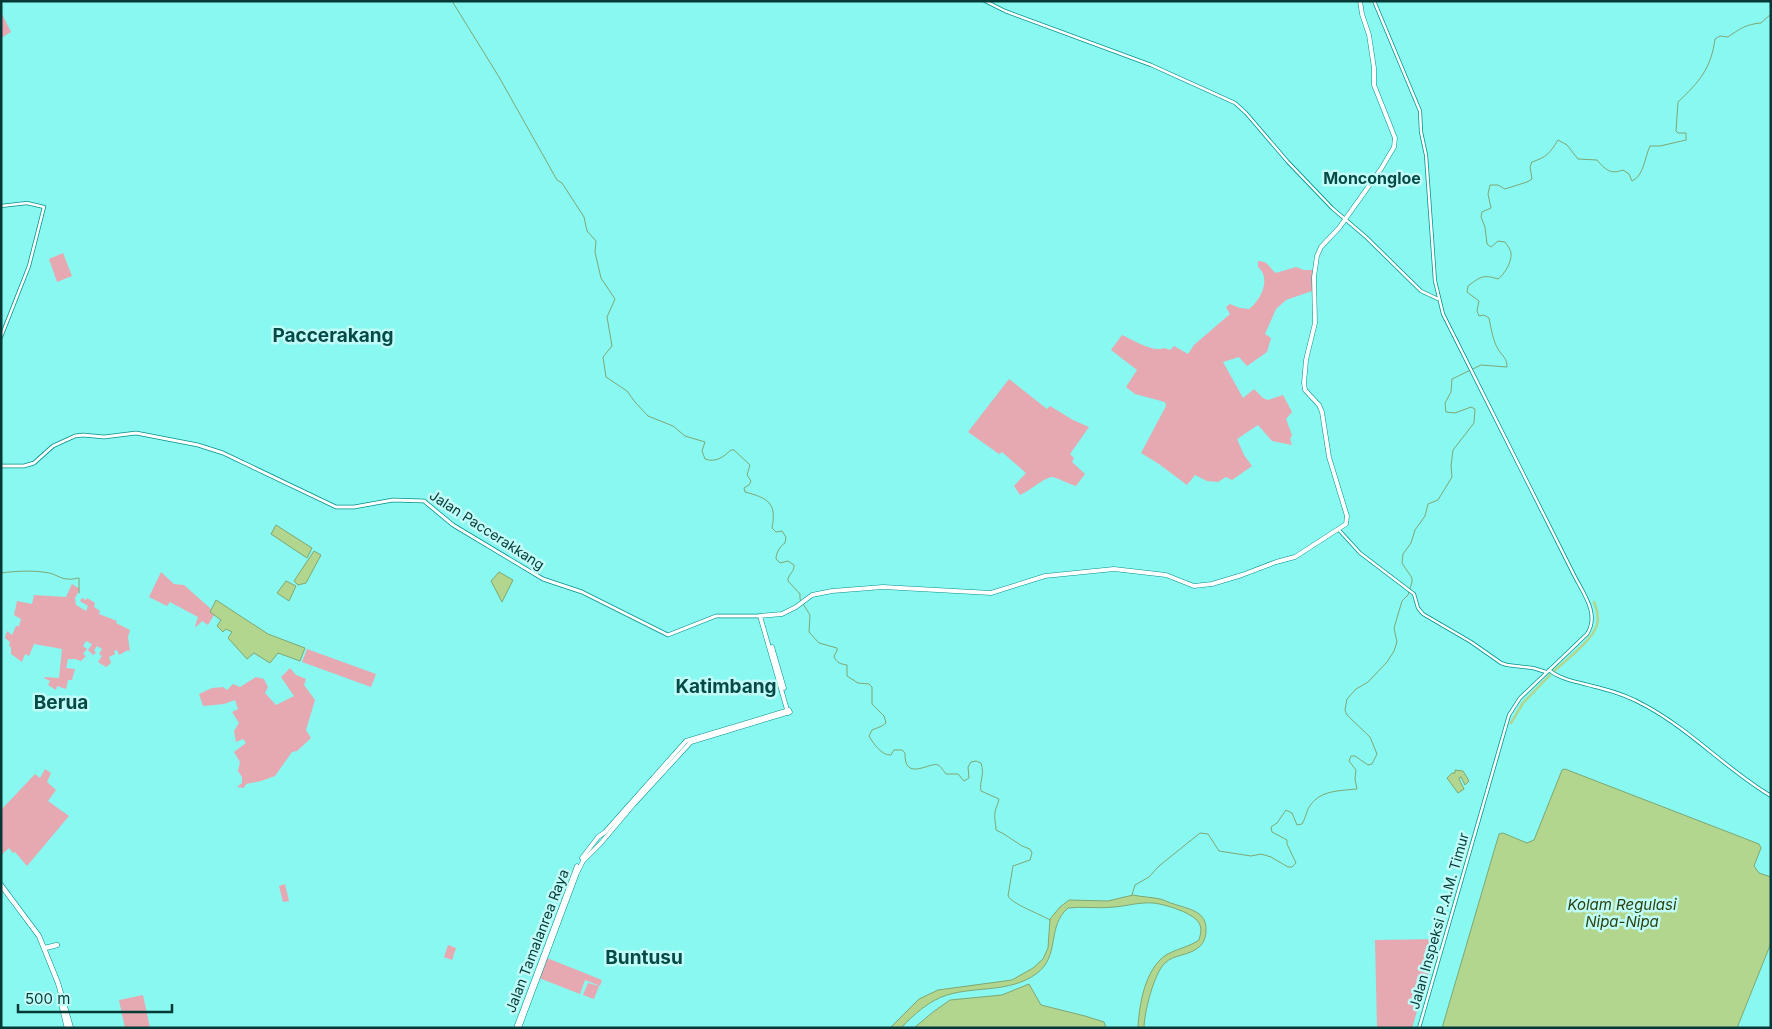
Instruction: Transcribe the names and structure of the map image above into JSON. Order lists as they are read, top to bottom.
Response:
{
  "streets": {
    "main road": ["Jalan Paccerakkang", "Jalan Tamalanrea Raya"],
    "street": ["Jalan Inspeksi P.A.M. Timur"]
  },
  "crossings": [
    ["Jalan Paccerakkang", "Jalan Tamalanrea Raya"]
  ],
  "districts": [
    "Moncongloe",
    "Paccerakang",
    "Katimbang",
    "Berua",
    "Buntusu"
  ],
  "water": ["Kolam Regulasi Nipa-Nipa"],
  "scale_bar": "500 m"
}
